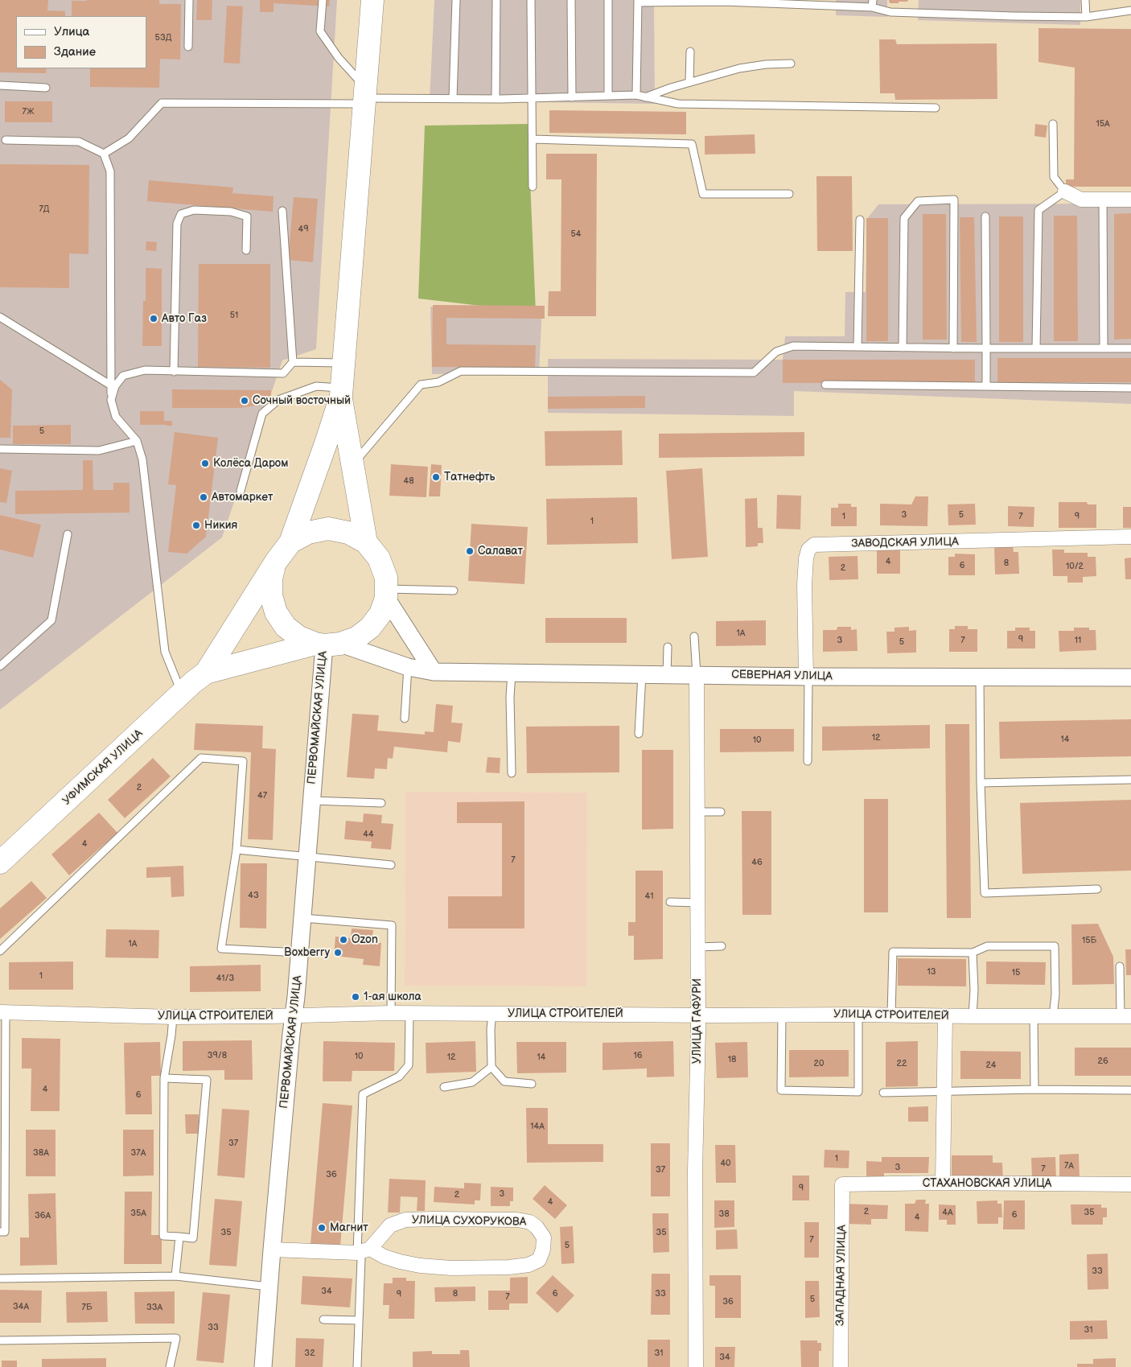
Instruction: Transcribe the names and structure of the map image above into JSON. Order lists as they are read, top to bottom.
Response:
{
  "streets": {
    "main road": ["УФИМСКАЯ УЛИЦА"],
    "street": [
      "ЗАВОДСКАЯ УЛИЦА",
      "СЕВЕРНАЯ УЛИЦА",
      "ПЕРВОМАЙСКАЯ УЛИЦА",
      "УЛИЦА СТРОИТЕЛЕЙ",
      "УЛИЦА ГАФУРИ",
      "СТАХАНОВСКАЯ УЛИЦА",
      "УЛИЦА СУХОРУКОВА",
      "ЗАПАДНАЯ УЛИЦА"
    ]
  },
  "crossings": [
    ["ЗАВОДСКАЯ УЛИЦА", "СЕВЕРНАЯ УЛИЦА"],
    ["СЕВЕРНАЯ УЛИЦА", "ПЕРВОМАЙСКАЯ УЛИЦА"],
    ["СЕВЕРНАЯ УЛИЦА", "УЛИЦА ГАФУРИ"],
    ["ПЕРВОМАЙСКАЯ УЛИЦА", "УЛИЦА СТРОИТЕЛЕЙ"],
    ["ПЕРВОМАЙСКАЯ УЛИЦА", "УЛИЦА СУХОРУКОВА"],
    ["УЛИЦА СТРОИТЕЛЕЙ", "УЛИЦА ГАФУРИ"],
    ["СТАХАНОВСКАЯ УЛИЦА", "ЗАПАДНАЯ УЛИЦА"]
  ],
  "places": [
    "Авто Газ",
    "Сочный восточный",
    "Колёса Даром",
    "Татнефть",
    "Автомаркет",
    "Никия",
    "Салават",
    "Ozon",
    "Boxberry",
    "1-ая школа",
    "Магнит"
  ],
  "house_numbers": [
    "53Д",
    "7Ж",
    "15А",
    "7Д",
    "49",
    "54",
    "51",
    "5",
    "48",
    "3",
    "5",
    "1",
    "7",
    "9",
    "1",
    "4",
    "8",
    "6",
    "10/2",
    "2",
    "1А",
    "9",
    "3",
    "7",
    "11",
    "5",
    "12",
    "14",
    "10",
    "2",
    "47",
    "44",
    "4",
    "7",
    "46",
    "43",
    "41",
    "15Б",
    "1А",
    "13",
    "15",
    "1",
    "41/3",
    "39/8",
    "16",
    "10",
    "12",
    "14",
    "18",
    "26",
    "20",
    "22",
    "24",
    "4",
    "6",
    "14А",
    "37",
    "38А",
    "37А",
    "1",
    "40",
    "7А",
    "3",
    "7",
    "37",
    "36",
    "9",
    "3",
    "2",
    "4",
    "2",
    "4А",
    "35",
    "35А",
    "38",
    "6",
    "36А",
    "4",
    "35",
    "35",
    "7",
    "5",
    "33",
    "34",
    "8",
    "6",
    "33",
    "9",
    "7",
    "5",
    "36",
    "34А",
    "7Б",
    "33А",
    "33",
    "31",
    "32",
    "31",
    "34"
  ],
  "legend": ["Улица", "Здание"]
}
